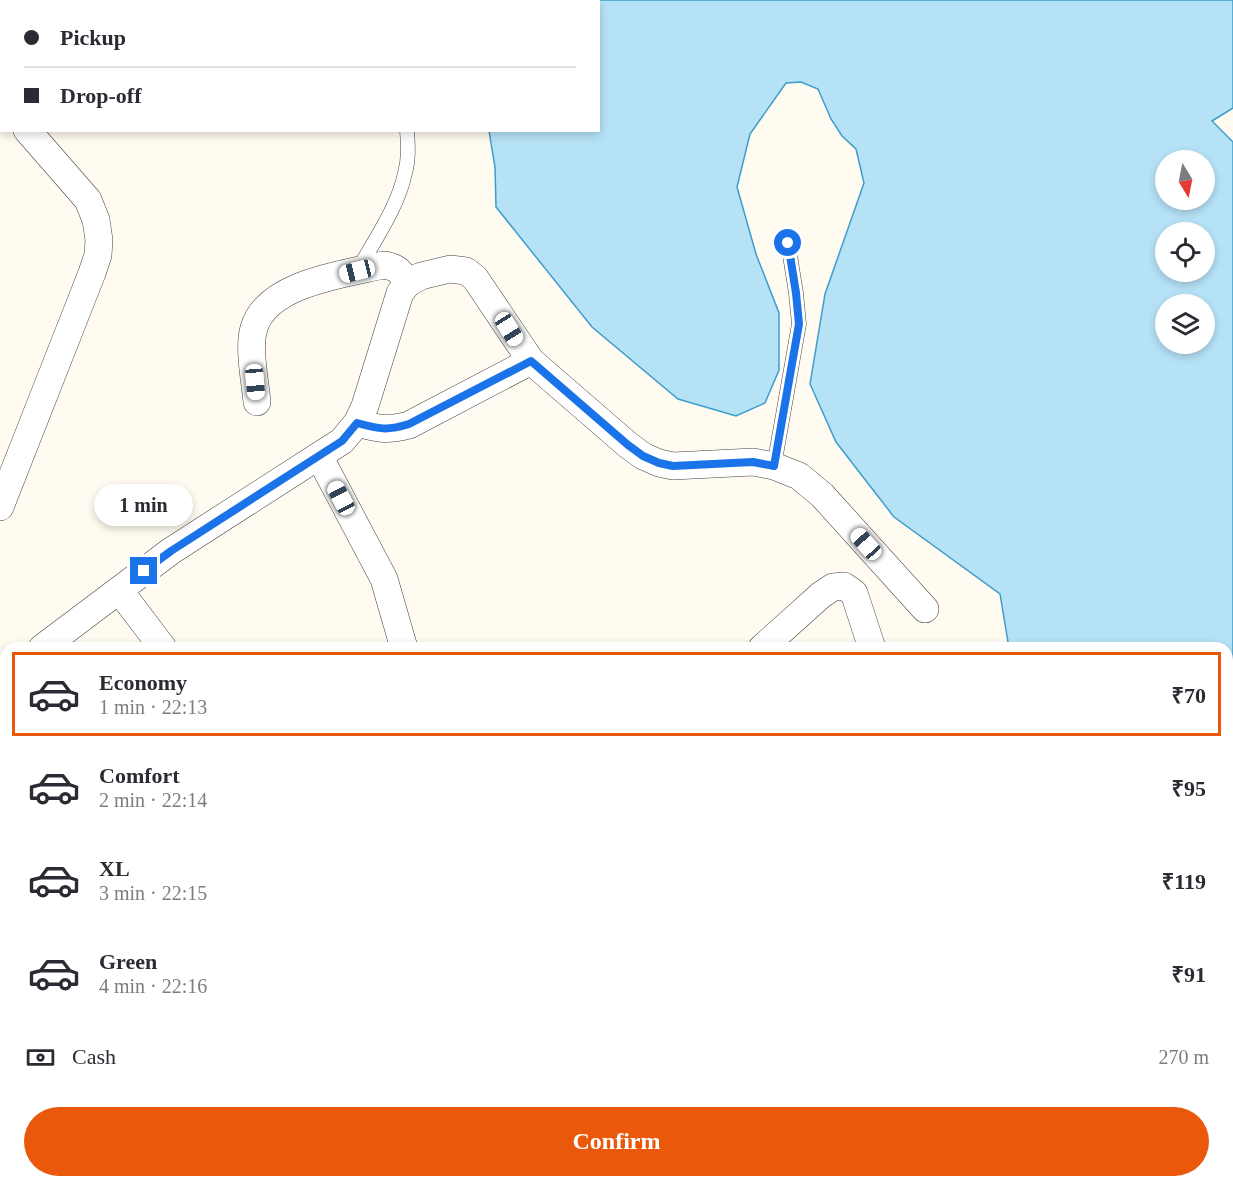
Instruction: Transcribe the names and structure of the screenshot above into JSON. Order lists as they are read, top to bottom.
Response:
{
  "north": "bottom",
  "page": {
    "banner": ["Pickup", "Drop-off"],
    "bubble": "1 min",
    "list": [
      {
        "name": "Economy",
        "note": "1 min · 22:13",
        "value": "₹70"
      },
      {
        "name": "Comfort",
        "note": "2 min · 22:14",
        "value": "₹95"
      },
      {
        "name": "XL",
        "note": "3 min · 22:15",
        "value": "₹119"
      },
      {
        "name": "Green",
        "note": "4 min · 22:16",
        "value": "₹91"
      }
    ],
    "pay": ["Cash", "270 m"],
    "buttons": "Confirm"
  }
}
